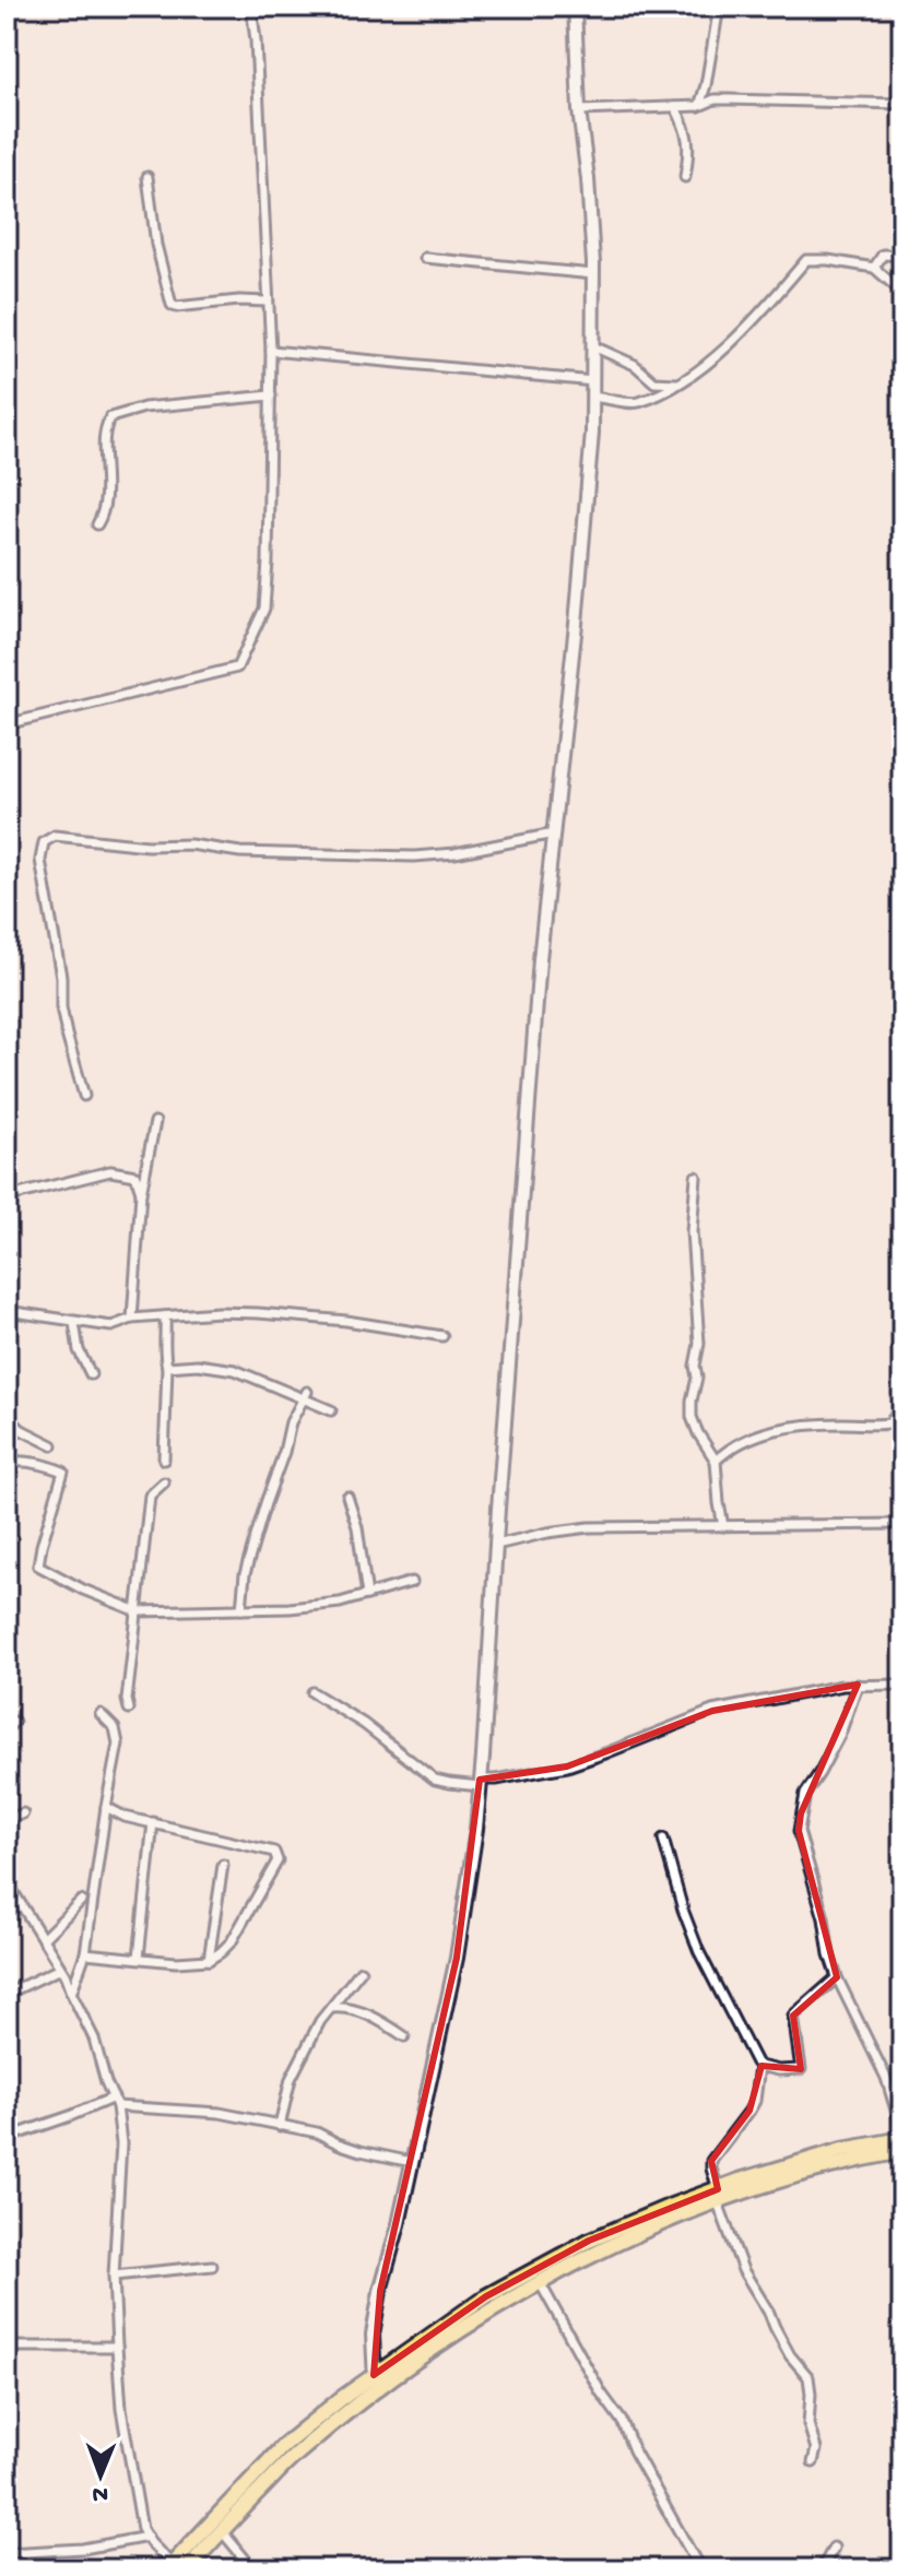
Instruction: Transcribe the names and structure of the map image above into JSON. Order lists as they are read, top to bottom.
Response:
{
  "north": "bottom"
}
